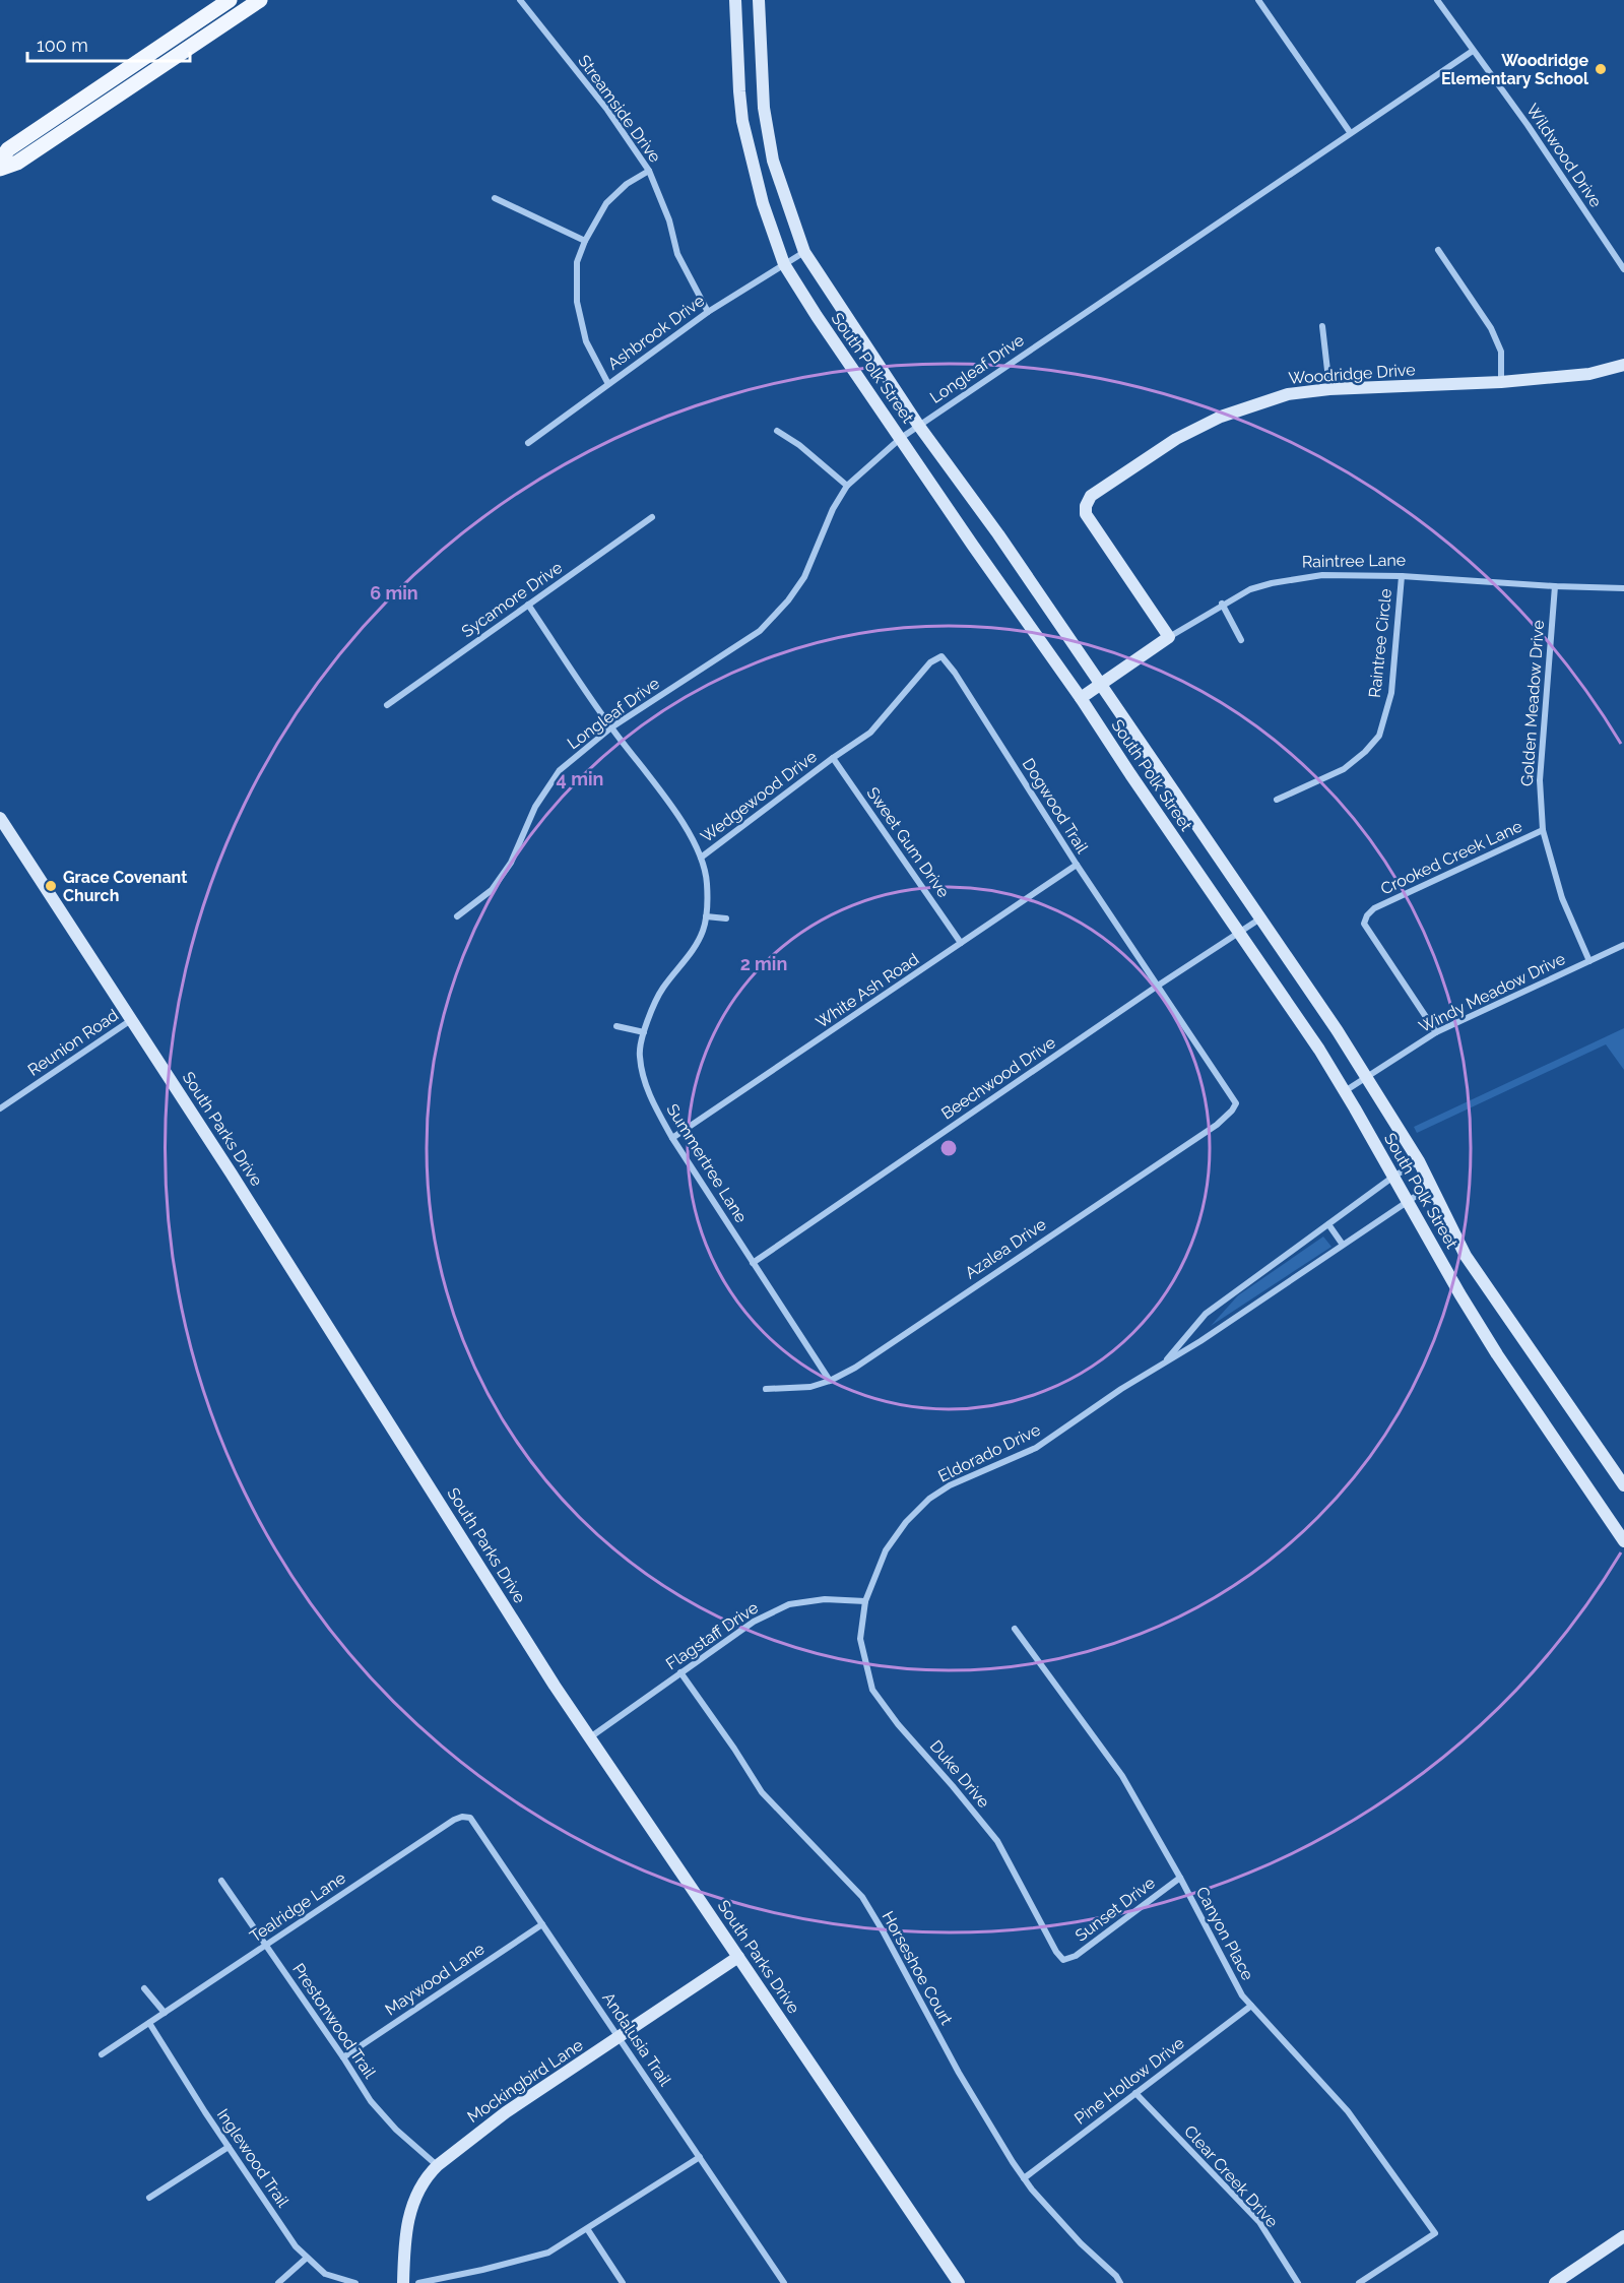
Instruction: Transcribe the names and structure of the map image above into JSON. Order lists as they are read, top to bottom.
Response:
{
  "streets": {
    "main road": [
      "South Polk Street",
      "Woodridge Drive",
      "Raintree Lane",
      "South Parks Drive",
      "Mockingbird Lane"
    ],
    "street": [
      "Streamside Drive",
      "Wildwood Drive",
      "Ashbrook Drive",
      "Longleaf Drive",
      "Sycamore Drive",
      "Raintree Circle",
      "Golden Meadow Drive",
      "Wedgewood Drive",
      "Dogwood Trail",
      "Sweet Gum Drive",
      "Crooked Creek Lane",
      "White Ash Road",
      "Windy Meadow Drive",
      "Reunion Road",
      "Beechwood Drive",
      "Summertree Lane",
      "Azalea Drive",
      "Eldorado Drive",
      "Flagstaff Drive",
      "Duke Drive",
      "Tealridge Lane",
      "Sunset Drive",
      "Canyon Place",
      "Horseshoe Court",
      "Maywood Lane",
      "Prestonwood Trail",
      "Andalusia Trail",
      "Pine Hollow Drive",
      "Inglewood Trail",
      "Clear Creek Drive"
    ]
  },
  "crossings": [
    ["Streamside Drive", "Ashbrook Drive"],
    ["Wildwood Drive", "Longleaf Drive"],
    ["Ashbrook Drive", "South Polk Street"],
    ["South Polk Street", "Longleaf Drive"],
    ["South Polk Street", "Raintree Lane"],
    ["South Polk Street", "Windy Meadow Drive"],
    ["South Polk Street", "Beechwood Drive"],
    ["South Polk Street", "Eldorado Drive"],
    ["Longleaf Drive", "Summertree Lane"],
    ["Woodridge Drive", "Raintree Lane"],
    ["Raintree Lane", "Raintree Circle"],
    ["Raintree Lane", "Golden Meadow Drive"],
    ["Sycamore Drive", "Summertree Lane"],
    ["Golden Meadow Drive", "Crooked Creek Lane"],
    ["Golden Meadow Drive", "Windy Meadow Drive"],
    ["Wedgewood Drive", "Dogwood Trail"],
    ["Wedgewood Drive", "Sweet Gum Drive"],
    ["Wedgewood Drive", "Summertree Lane"],
    ["Dogwood Trail", "Sweet Gum Drive"],
    ["Dogwood Trail", "White Ash Road"],
    ["Dogwood Trail", "Beechwood Drive"],
    ["Dogwood Trail", "Azalea Drive"],
    ["Sweet Gum Drive", "White Ash Road"],
    ["Crooked Creek Lane", "Windy Meadow Drive"],
    ["White Ash Road", "Summertree Lane"],
    ["Reunion Road", "South Parks Drive"],
    ["Beechwood Drive", "Summertree Lane"],
    ["South Parks Drive", "Flagstaff Drive"],
    ["South Parks Drive", "Mockingbird Lane"],
    ["Summertree Lane", "Azalea Drive"],
    ["Eldorado Drive", "Flagstaff Drive"],
    ["Eldorado Drive", "Duke Drive"],
    ["Flagstaff Drive", "Duke Drive"],
    ["Flagstaff Drive", "Horseshoe Court"],
    ["Duke Drive", "Sunset Drive"],
    ["Tealridge Lane", "Prestonwood Trail"],
    ["Tealridge Lane", "Andalusia Trail"],
    ["Tealridge Lane", "Inglewood Trail"],
    ["Sunset Drive", "Canyon Place"],
    ["Canyon Place", "Pine Hollow Drive"],
    ["Horseshoe Court", "Pine Hollow Drive"],
    ["Maywood Lane", "Prestonwood Trail"],
    ["Maywood Lane", "Andalusia Trail"],
    ["Prestonwood Trail", "Mockingbird Lane"],
    ["Andalusia Trail", "Mockingbird Lane"],
    ["Pine Hollow Drive", "Clear Creek Drive"]
  ],
  "places": ["Woodridge Elementary School", "Grace Covenant Church"],
  "scale_bar": "100 m",
  "rings": ["6 min", "4 min", "2 min"]
}
